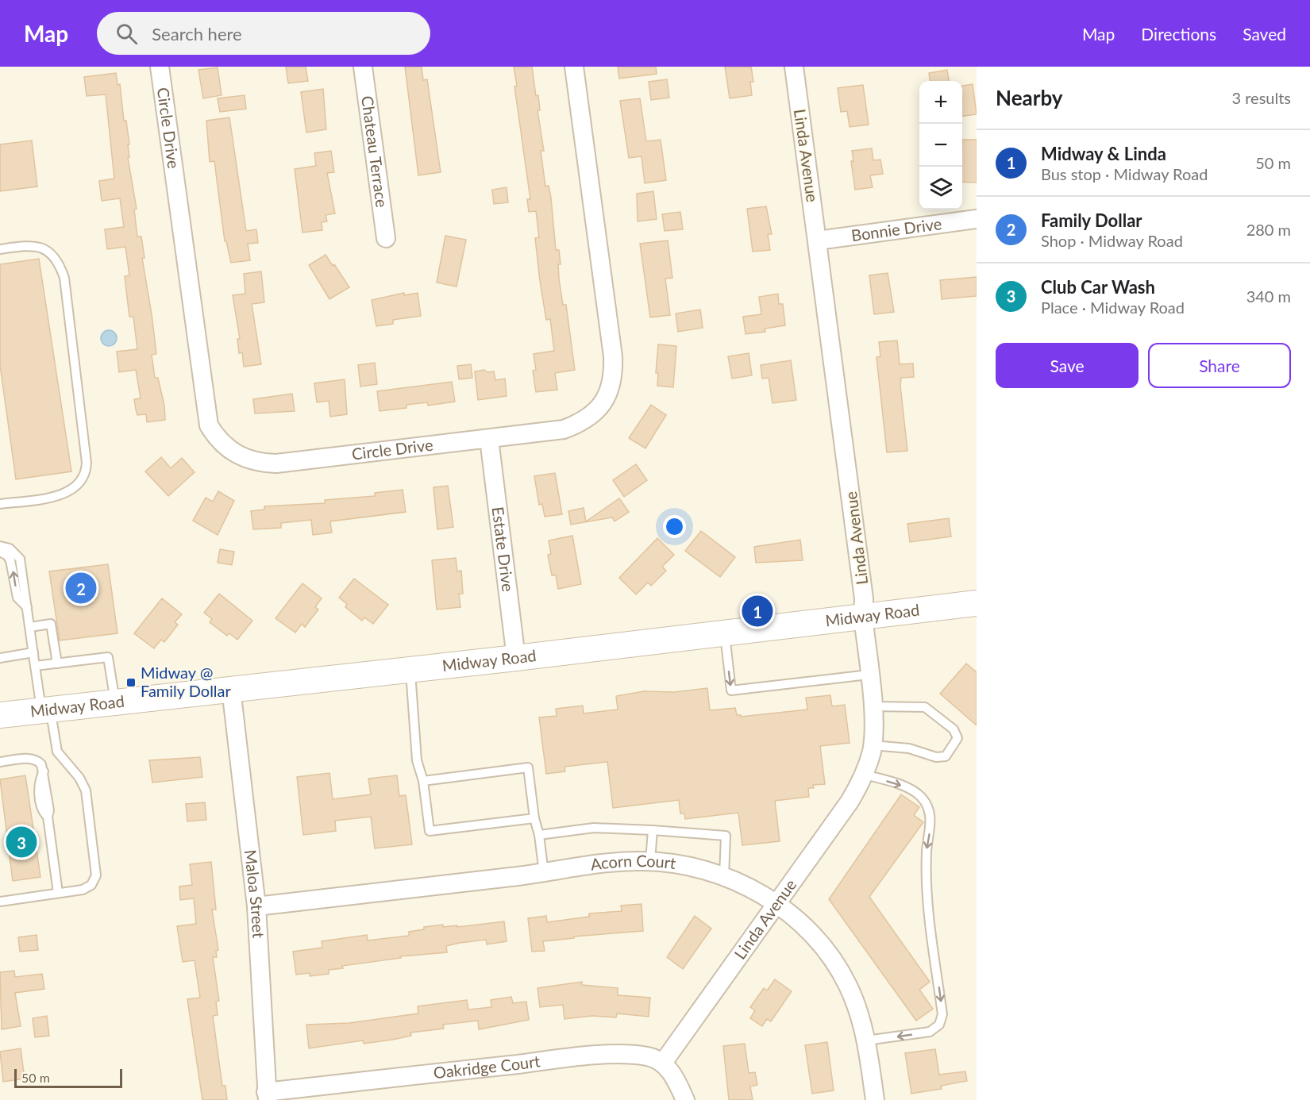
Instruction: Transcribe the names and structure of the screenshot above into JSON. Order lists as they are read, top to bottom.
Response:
{
  "streets": {
    "main road": ["Midway Road"],
    "street": [
      "Circle Drive",
      "Chateau Terrace",
      "Linda Avenue",
      "Bonnie Drive",
      "Estate Drive",
      "Acorn Court",
      "Maloa Street",
      "Oakridge Court"
    ]
  },
  "crossings": [
    ["Circle Drive", "Estate Drive"],
    ["Linda Avenue", "Bonnie Drive"],
    ["Linda Avenue", "Midway Road"],
    ["Linda Avenue", "Acorn Court"],
    ["Linda Avenue", "Oakridge Court"],
    ["Estate Drive", "Midway Road"],
    ["Midway Road", "Maloa Street"],
    ["Acorn Court", "Maloa Street"],
    ["Maloa Street", "Oakridge Court"]
  ],
  "places": {
    "transit": ["Midway @ Family Dollar"]
  },
  "scale_bar": "50 m",
  "page": {
    "header": "Map",
    "search": "Search here",
    "nav": ["Map", "Directions", "Saved"],
    "heading": ["Nearby", "3 results"],
    "map_buttons": ["+", "−"],
    "list": [
      {
        "mark": "1",
        "name": "Midway & Linda",
        "note": "Bus stop · Midway Road",
        "value": "50 m"
      },
      {
        "mark": "2",
        "name": "Family Dollar",
        "note": "Shop · Midway Road",
        "value": "280 m"
      },
      {
        "mark": "3",
        "name": "Club Car Wash",
        "note": "Place · Midway Road",
        "value": "340 m"
      }
    ],
    "buttons": ["Save", "Share"],
    "pins": ["2", "1", "3"],
    "scale": "50 m"
  }
}
